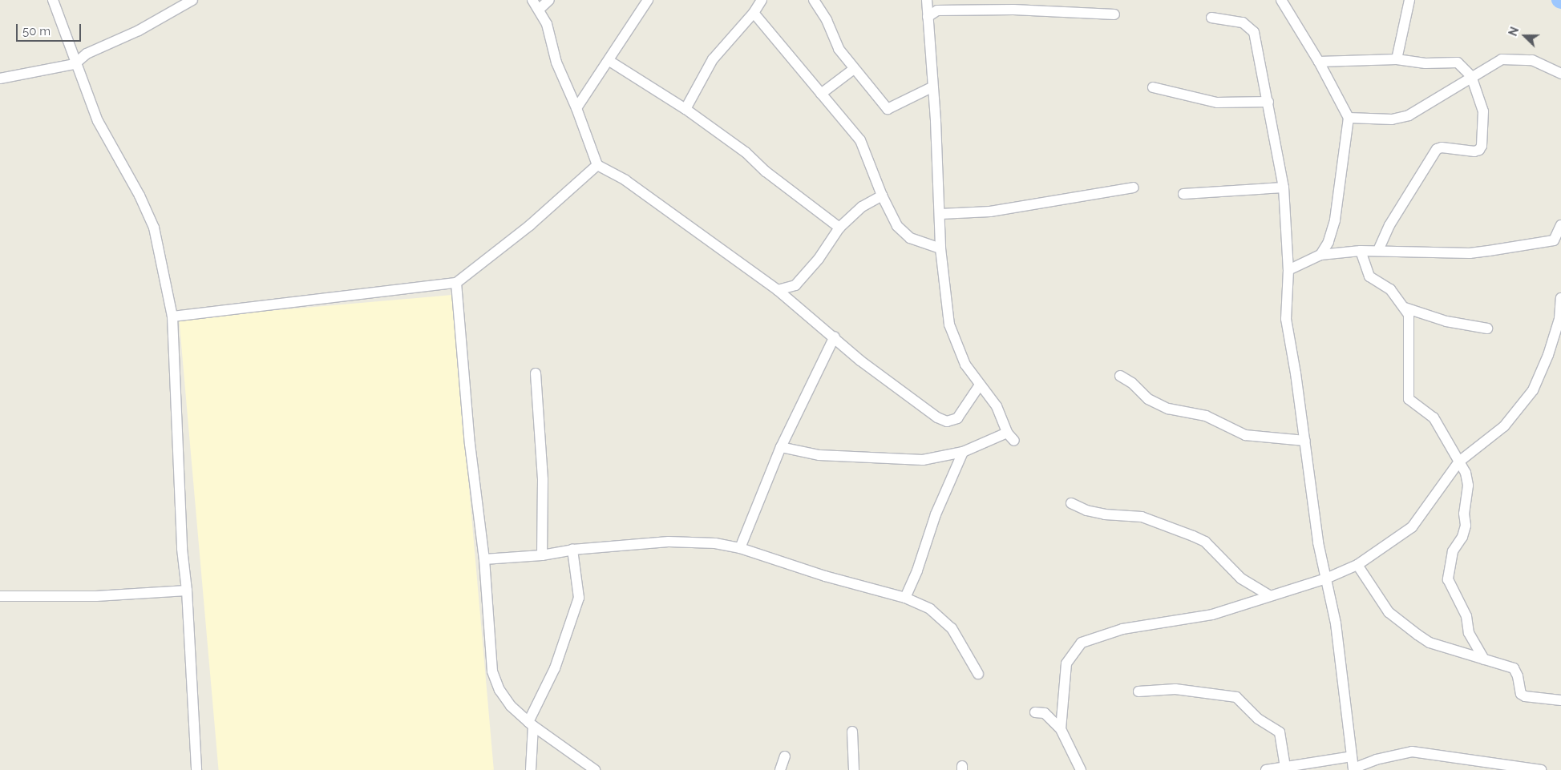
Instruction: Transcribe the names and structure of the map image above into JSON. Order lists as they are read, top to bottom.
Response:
{
  "scale_bar": "50 m",
  "north": "left"
}
